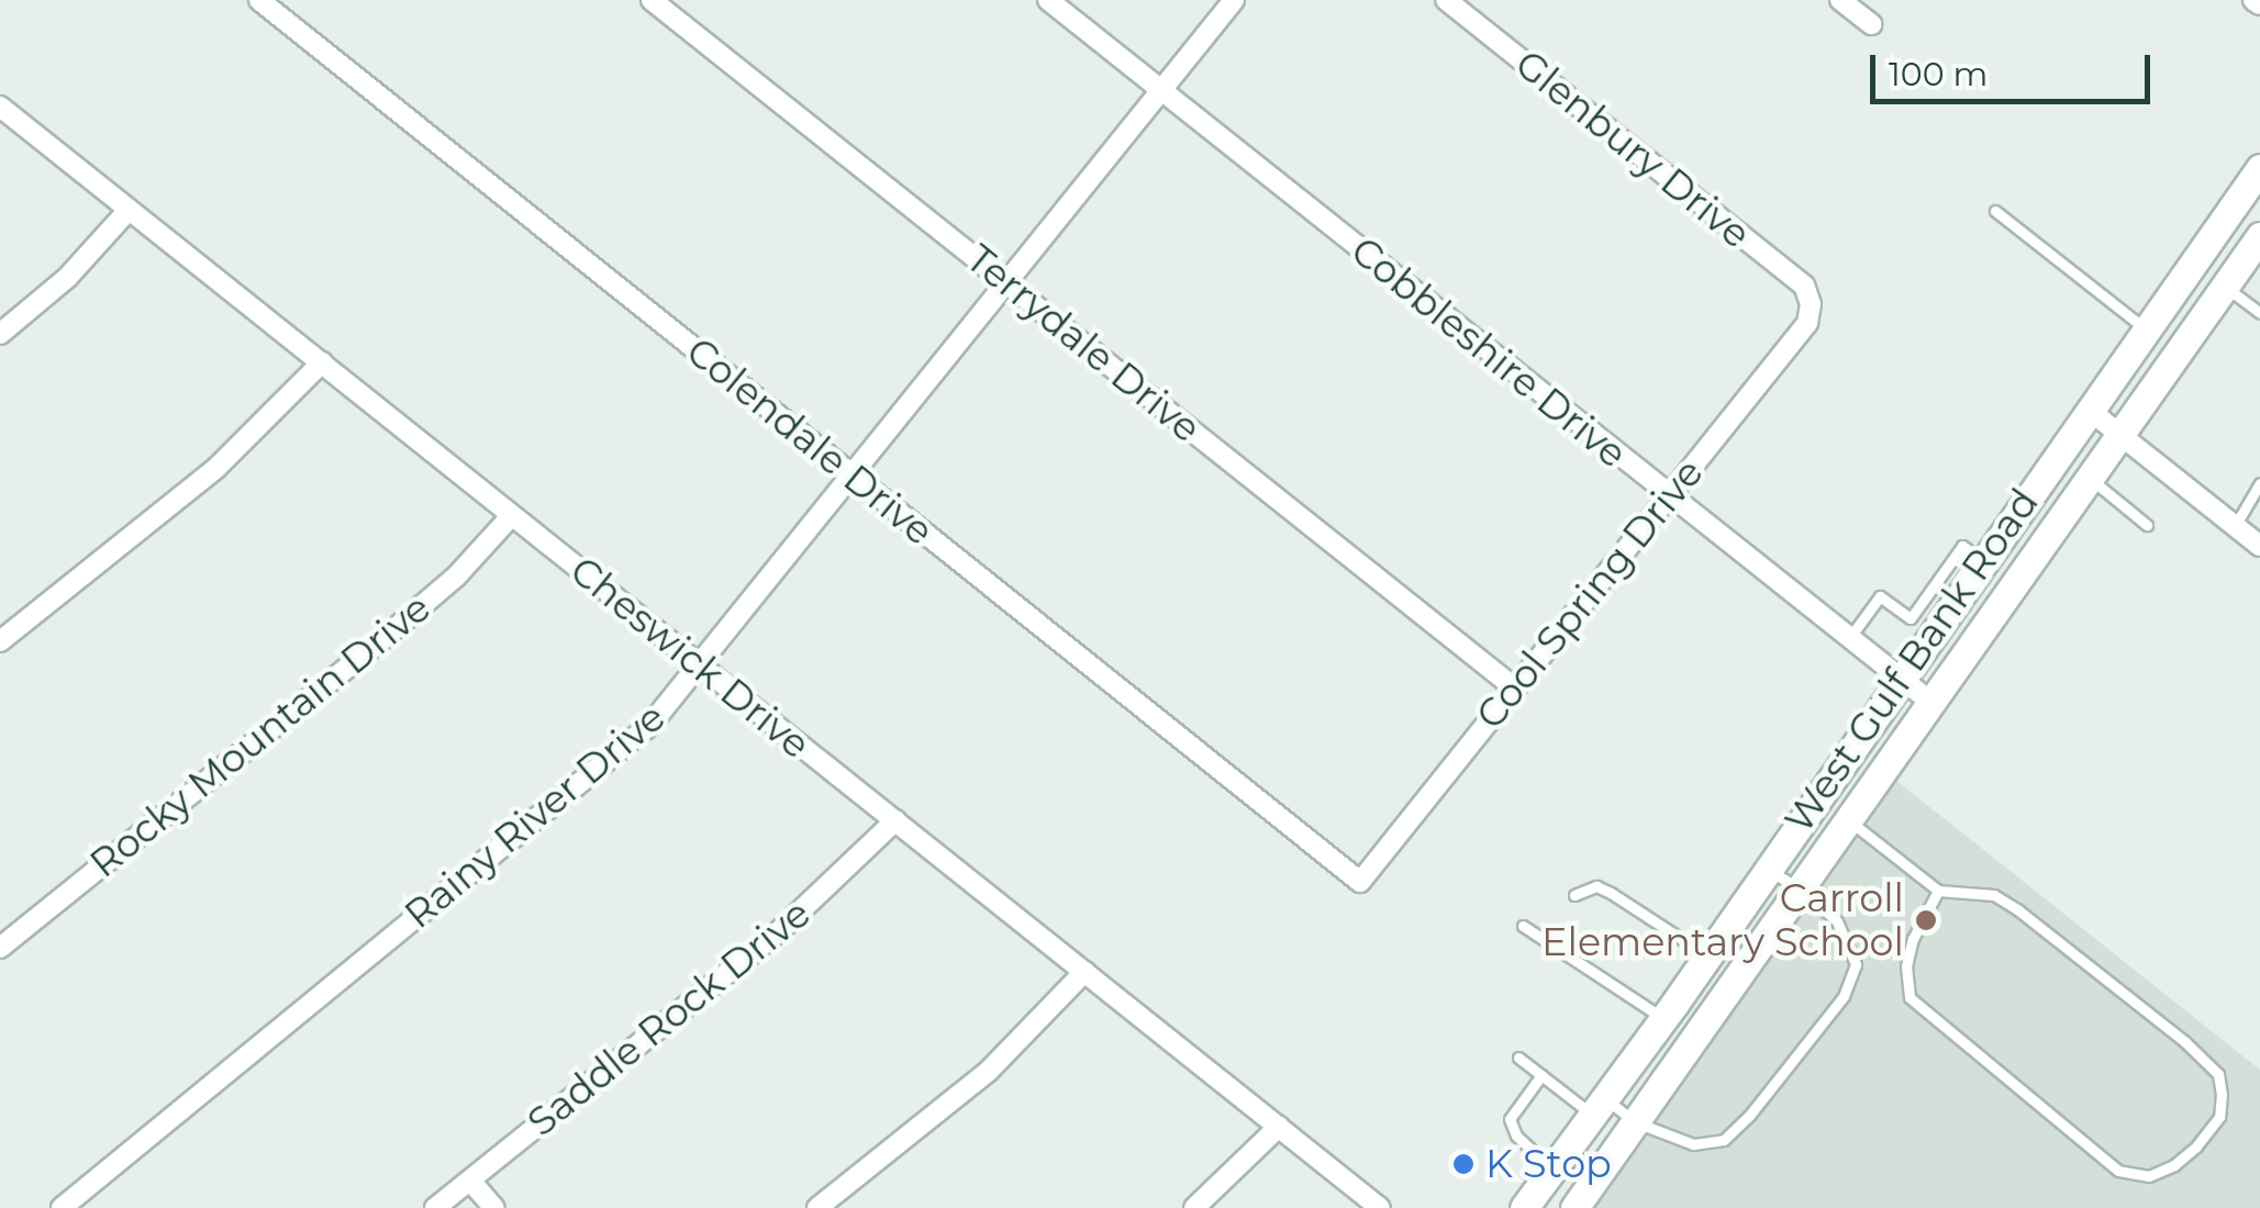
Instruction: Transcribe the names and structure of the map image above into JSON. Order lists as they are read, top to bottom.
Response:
{
  "streets": {
    "main road": ["West Gulf Bank Road"],
    "street": [
      "Glenbury Drive",
      "Terrydale Drive",
      "Cobbleshire Drive",
      "Colendale Drive",
      "Cool Spring Drive",
      "Cheswick Drive",
      "Rocky Mountain Drive",
      "Rainy River Drive",
      "Saddle Rock Drive"
    ]
  },
  "crossings": [
    ["Glenbury Drive", "Cool Spring Drive"],
    ["Terrydale Drive", "Cool Spring Drive"],
    ["Terrydale Drive", "Rainy River Drive"],
    ["Cobbleshire Drive", "Cool Spring Drive"],
    ["Cobbleshire Drive", "West Gulf Bank Road"],
    ["Cobbleshire Drive", "Rainy River Drive"],
    ["Colendale Drive", "Cool Spring Drive"],
    ["Colendale Drive", "Rainy River Drive"],
    ["Cheswick Drive", "Rocky Mountain Drive"],
    ["Cheswick Drive", "Rainy River Drive"],
    ["Cheswick Drive", "Saddle Rock Drive"]
  ],
  "places": ["Carroll Elementary School", "K Stop"],
  "scale_bar": "100 m"
}
